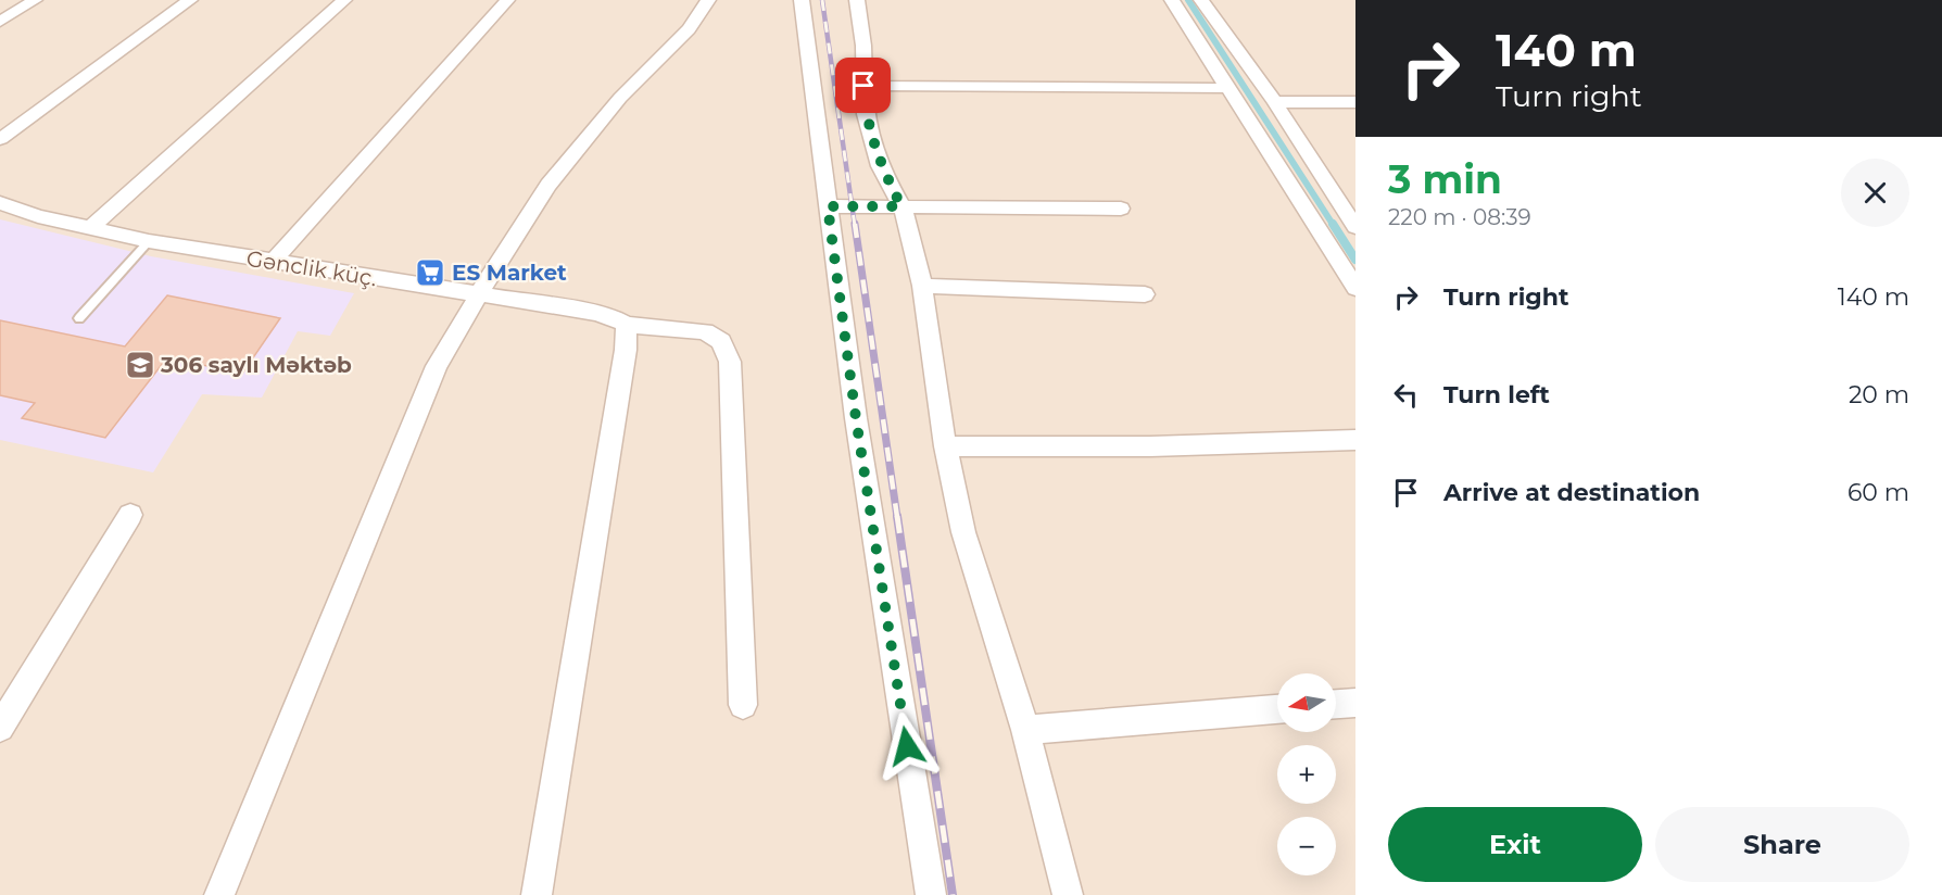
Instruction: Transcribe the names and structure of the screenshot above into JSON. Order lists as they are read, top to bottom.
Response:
{
  "streets": {
    "street": ["Gənclik küç."]
  },
  "places": {
    "supermarket": ["ES Market"],
    "school or university": ["306 saylı Məktəb"]
  },
  "north": "left",
  "page": {
    "turn": ["140 m", "Turn right"],
    "heading": ["3 min", "220 m · 08:39"],
    "list": [
      {
        "name": "Turn right",
        "value": "140 m"
      },
      {
        "name": "Turn left",
        "value": "20 m"
      },
      {
        "name": "Arrive at destination",
        "value": "60 m"
      }
    ],
    "map_buttons": ["+", "−"],
    "buttons": ["Exit", "Share"]
  }
}
